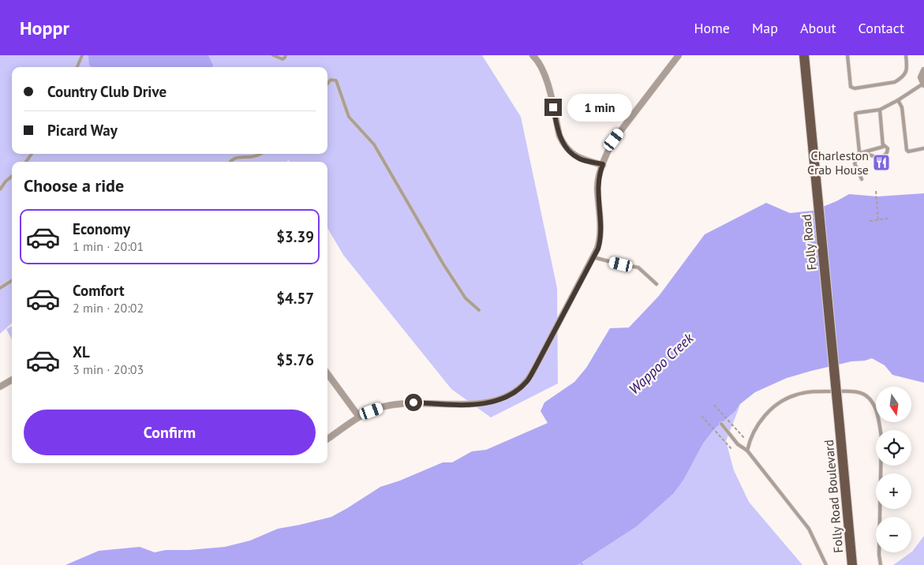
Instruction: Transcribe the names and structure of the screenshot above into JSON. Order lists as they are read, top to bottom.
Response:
{
  "streets": {
    "main road": ["Folly Road", "Folly Road Boulevard"]
  },
  "crossings": [
    ["Folly Road", "Folly Road Boulevard"]
  ],
  "water": ["Wappoo Creek"],
  "places": {
    "restaurant": ["Charleston Crab House"]
  },
  "north": "bottom",
  "page": {
    "header": "Hoppr",
    "nav": [
      "Home",
      "Map",
      "About",
      "Contact"
    ],
    "banner": ["Country Club Drive", "Picard Way"],
    "bubble": "1 min",
    "heading": "Choose a ride",
    "list": [
      {
        "name": "Economy",
        "note": "1 min · 20:01",
        "value": "$3.39"
      },
      {
        "name": "Comfort",
        "note": "2 min · 20:02",
        "value": "$4.57"
      },
      {
        "name": "XL",
        "note": "3 min · 20:03",
        "value": "$5.76"
      }
    ],
    "map_buttons": ["+", "−"],
    "buttons": "Confirm"
  }
}
